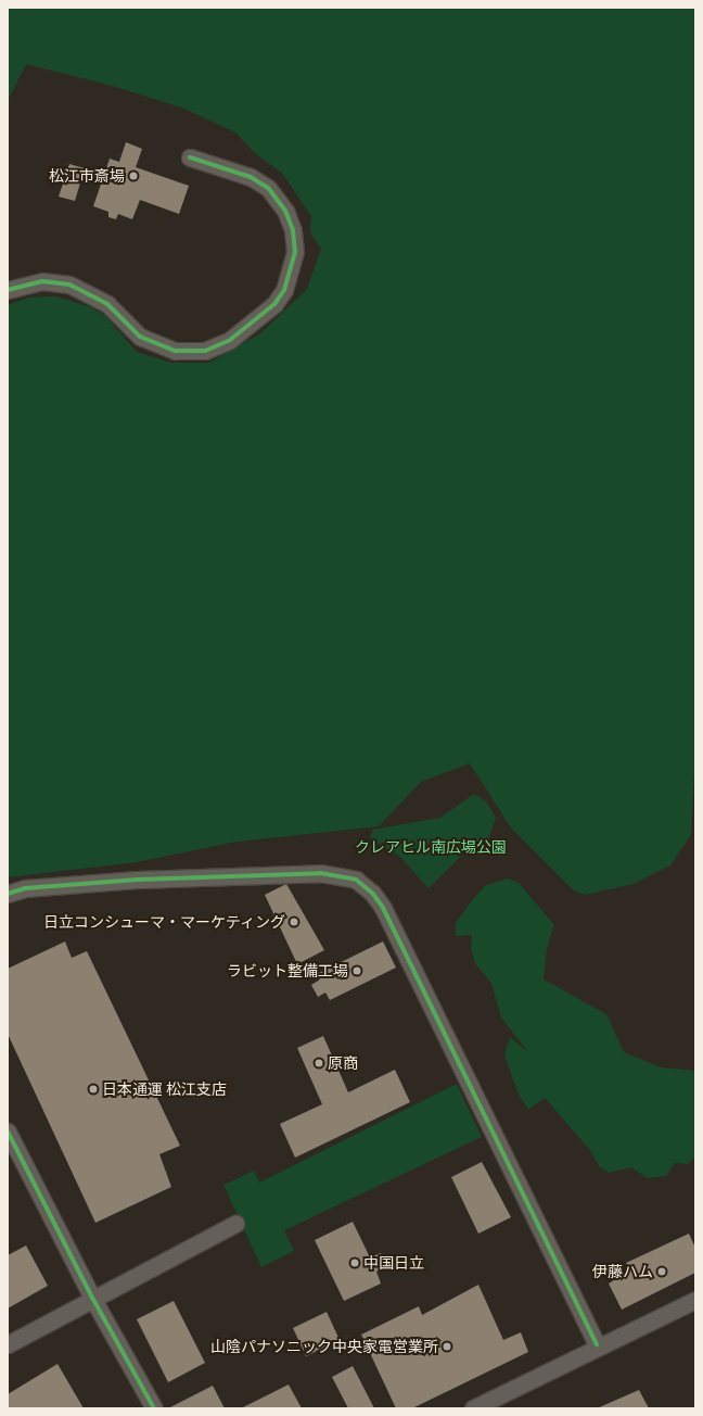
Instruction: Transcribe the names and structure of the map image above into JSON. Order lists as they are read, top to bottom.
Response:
{
  "parks": ["クレアヒル南広場公園"],
  "places": [
    "松江市斎場",
    "日立コンシューマ・マーケティング",
    "ラビット整備工場",
    "原商",
    "日本通運 松江支店",
    "中国日立",
    "伊藤ハム",
    "山陰パナソニック中央家電営業所"
  ]
}
